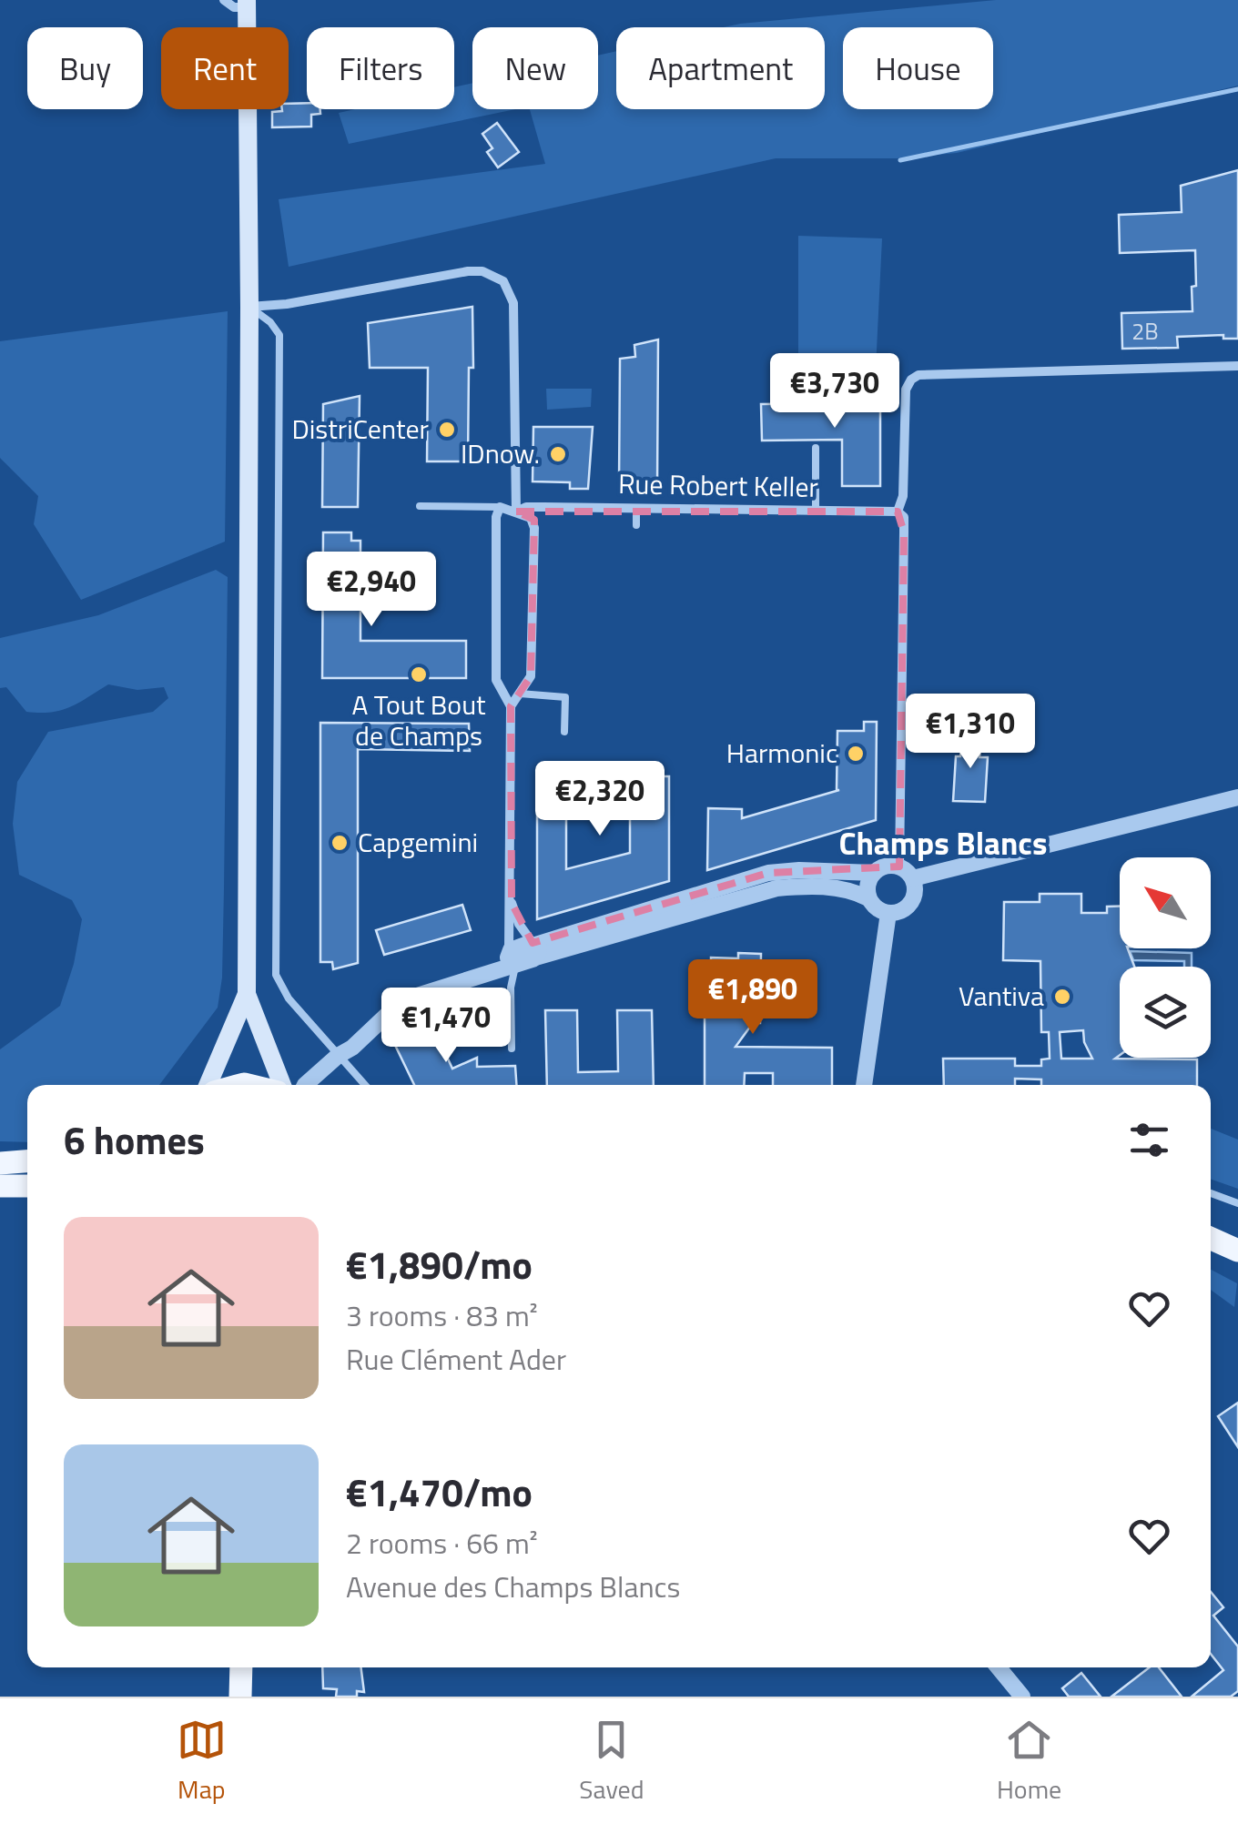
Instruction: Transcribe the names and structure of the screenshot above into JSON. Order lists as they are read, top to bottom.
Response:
{
  "streets": {
    "street": ["Rue Robert Keller"]
  },
  "districts": ["Champs Blancs"],
  "places": [
    "DistriCenter",
    "IDnow.",
    "A Tout Bout de Champs",
    "Harmonic",
    "Capgemini",
    "Vantiva"
  ],
  "house_numbers": ["2B"],
  "north": "top left",
  "page": {
    "chip": [
      "Buy",
      "Rent",
      "Filters",
      "New",
      "Apartment",
      "House"
    ],
    "price": [
      "€3,730",
      "€2,940",
      "€1,310",
      "€2,320",
      "€1,890",
      "€1,470"
    ],
    "heading": "6 homes",
    "list": [
      {
        "name": "€1,890/mo",
        "note": "3 rooms · 83 m² · Rue Clément Ader"
      },
      {
        "name": "€1,470/mo",
        "note": "2 rooms · 66 m² · Avenue des Champs Blancs"
      }
    ],
    "tabs": ["Map", "Saved", "Home"]
  }
}
